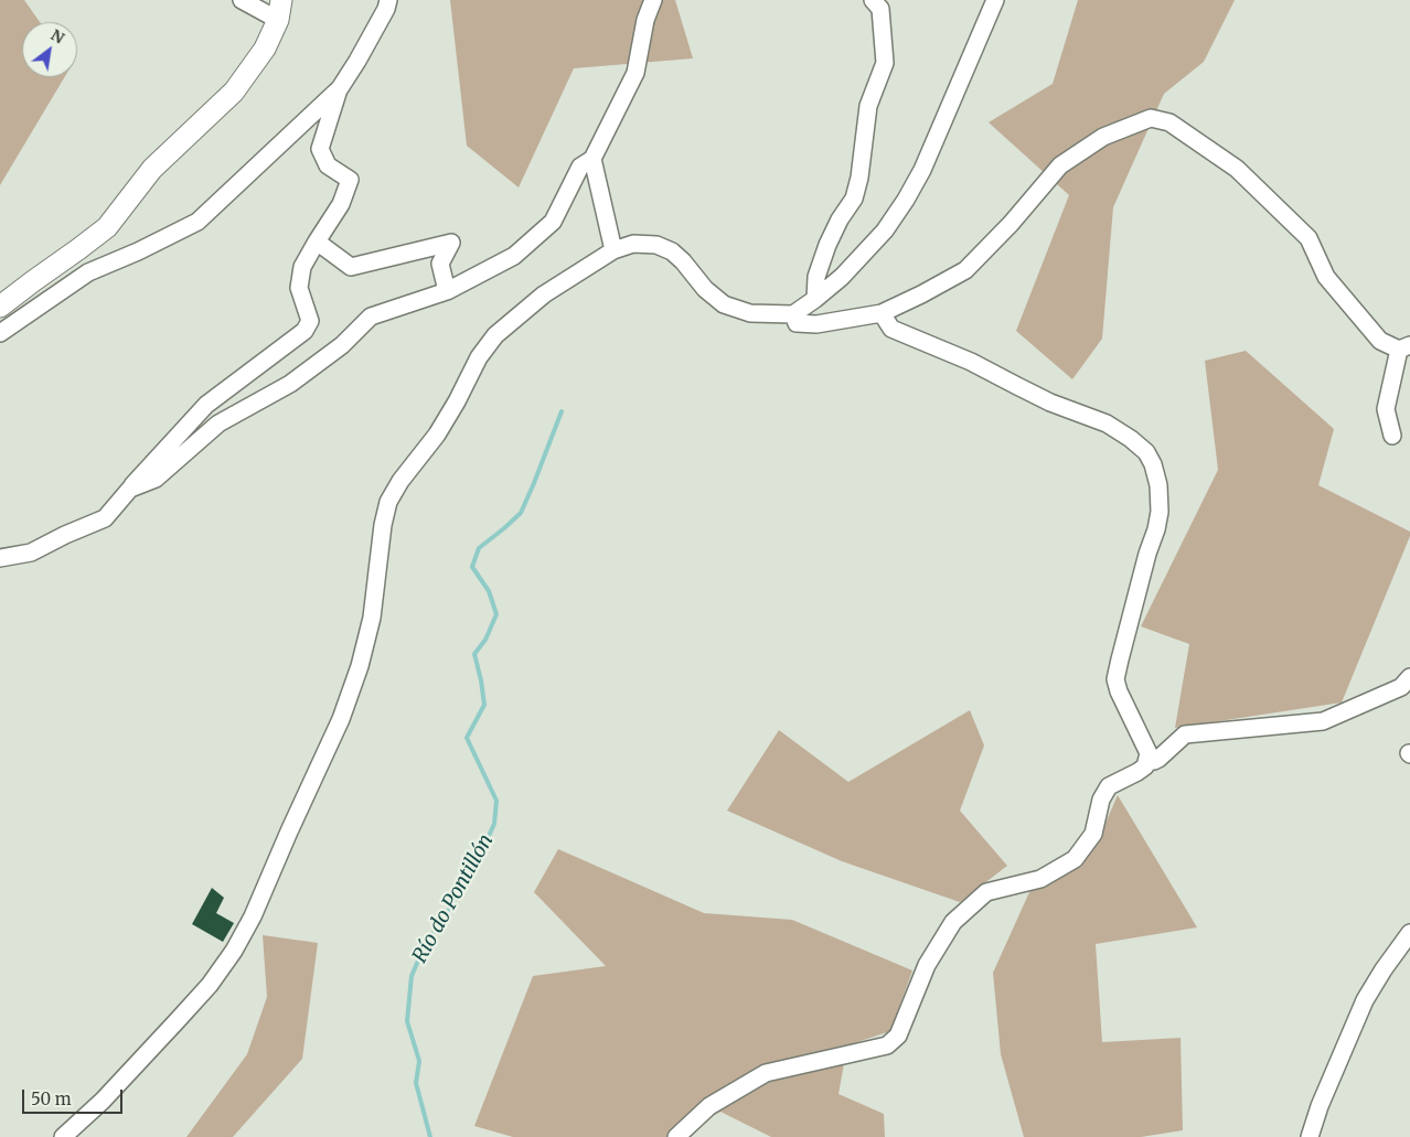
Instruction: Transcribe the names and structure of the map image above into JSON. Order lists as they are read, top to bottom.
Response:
{
  "water": ["Río do Pontillón"],
  "scale_bar": "50 m",
  "north": "top right"
}
